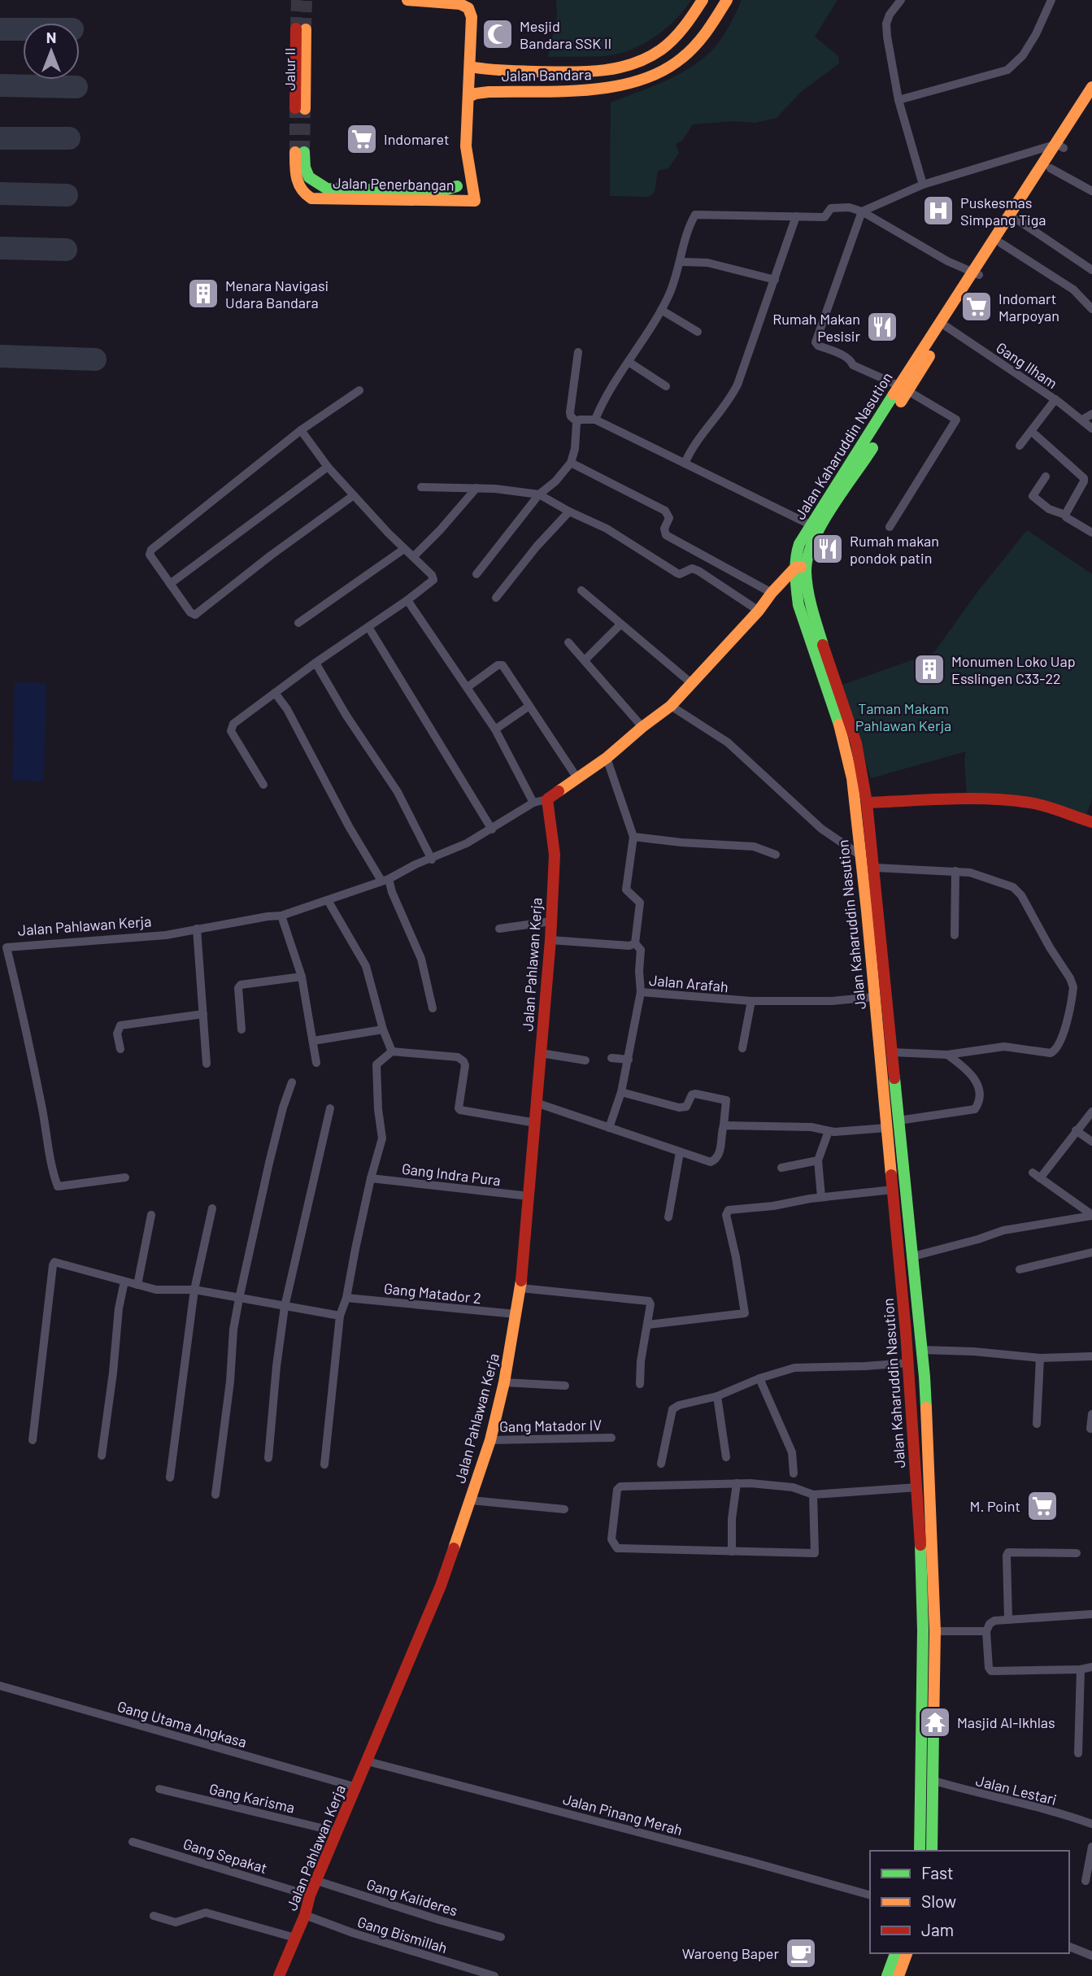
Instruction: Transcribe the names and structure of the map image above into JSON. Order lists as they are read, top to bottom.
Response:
{
  "streets": {
    "main road": [
      "Jalan Bandara",
      "Jalan Penerbangan",
      "Jalan Kaharuddin Nasution",
      "Jalan Pahlawan Kerja"
    ],
    "street": [
      "Gang Ilham",
      "Jalan Arafah",
      "Gang Indra Pura",
      "Gang Matador 2",
      "Gang Matador IV",
      "Gang Utama Angkasa",
      "Jalan Lestari",
      "Gang Karisma",
      "Jalan Pinang Merah",
      "Gang Sepakat",
      "Gang Kalideres",
      "Gang Bismillah"
    ]
  },
  "crossings": [
    ["Gang Ilham", "Jalan Kaharuddin Nasution"],
    ["Jalan Kaharuddin Nasution", "Jalan Pahlawan Kerja"],
    ["Jalan Kaharuddin Nasution", "Jalan Arafah"],
    ["Jalan Kaharuddin Nasution", "Jalan Lestari"],
    ["Jalan Pahlawan Kerja", "Gang Indra Pura"],
    ["Jalan Pahlawan Kerja", "Gang Matador 2"],
    ["Jalan Pahlawan Kerja", "Gang Matador IV"],
    ["Jalan Pahlawan Kerja", "Gang Utama Angkasa"],
    ["Jalan Pahlawan Kerja", "Gang Karisma"],
    ["Jalan Pahlawan Kerja", "Jalan Pinang Merah"],
    ["Jalan Pahlawan Kerja", "Gang Sepakat"],
    ["Jalan Pahlawan Kerja", "Gang Kalideres"],
    ["Jalan Pahlawan Kerja", "Gang Bismillah"]
  ],
  "parks": ["Taman Makam Pahlawan Kerja"],
  "places": {
    "mosque": ["Mesjid Bandara SSK II"],
    "supermarket": ["Indomaret", "Indomart Marpoyan", "M. Point"],
    "hospital": ["Puskesmas Simpang Tiga"],
    "building": ["Menara Navigasi Udara Bandara", "Monumen Loko Uap Esslingen C33-22"],
    "restaurant": ["Rumah Makan Pesisir", "Rumah makan pondok patin"],
    "temple": ["Masjid Al-Ikhlas"],
    "cafe": ["Waroeng Baper"]
  },
  "legend": ["Fast", "Slow", "Jam"],
  "north": "top"
}
